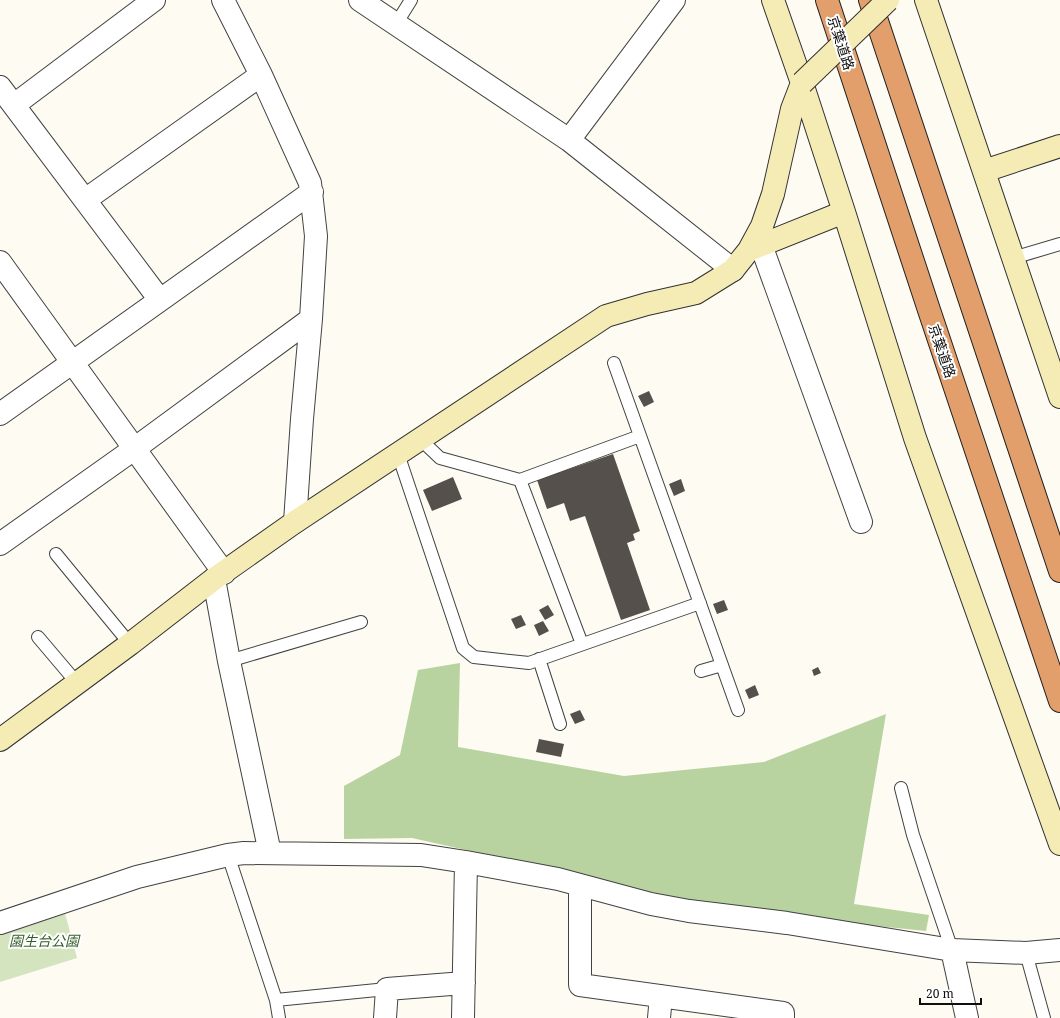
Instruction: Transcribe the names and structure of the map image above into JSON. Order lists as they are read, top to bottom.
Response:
{
  "streets": {
    "highway": ["京葉道路"]
  },
  "parks": ["園生台公園"],
  "scale_bar": "20 m"
}
